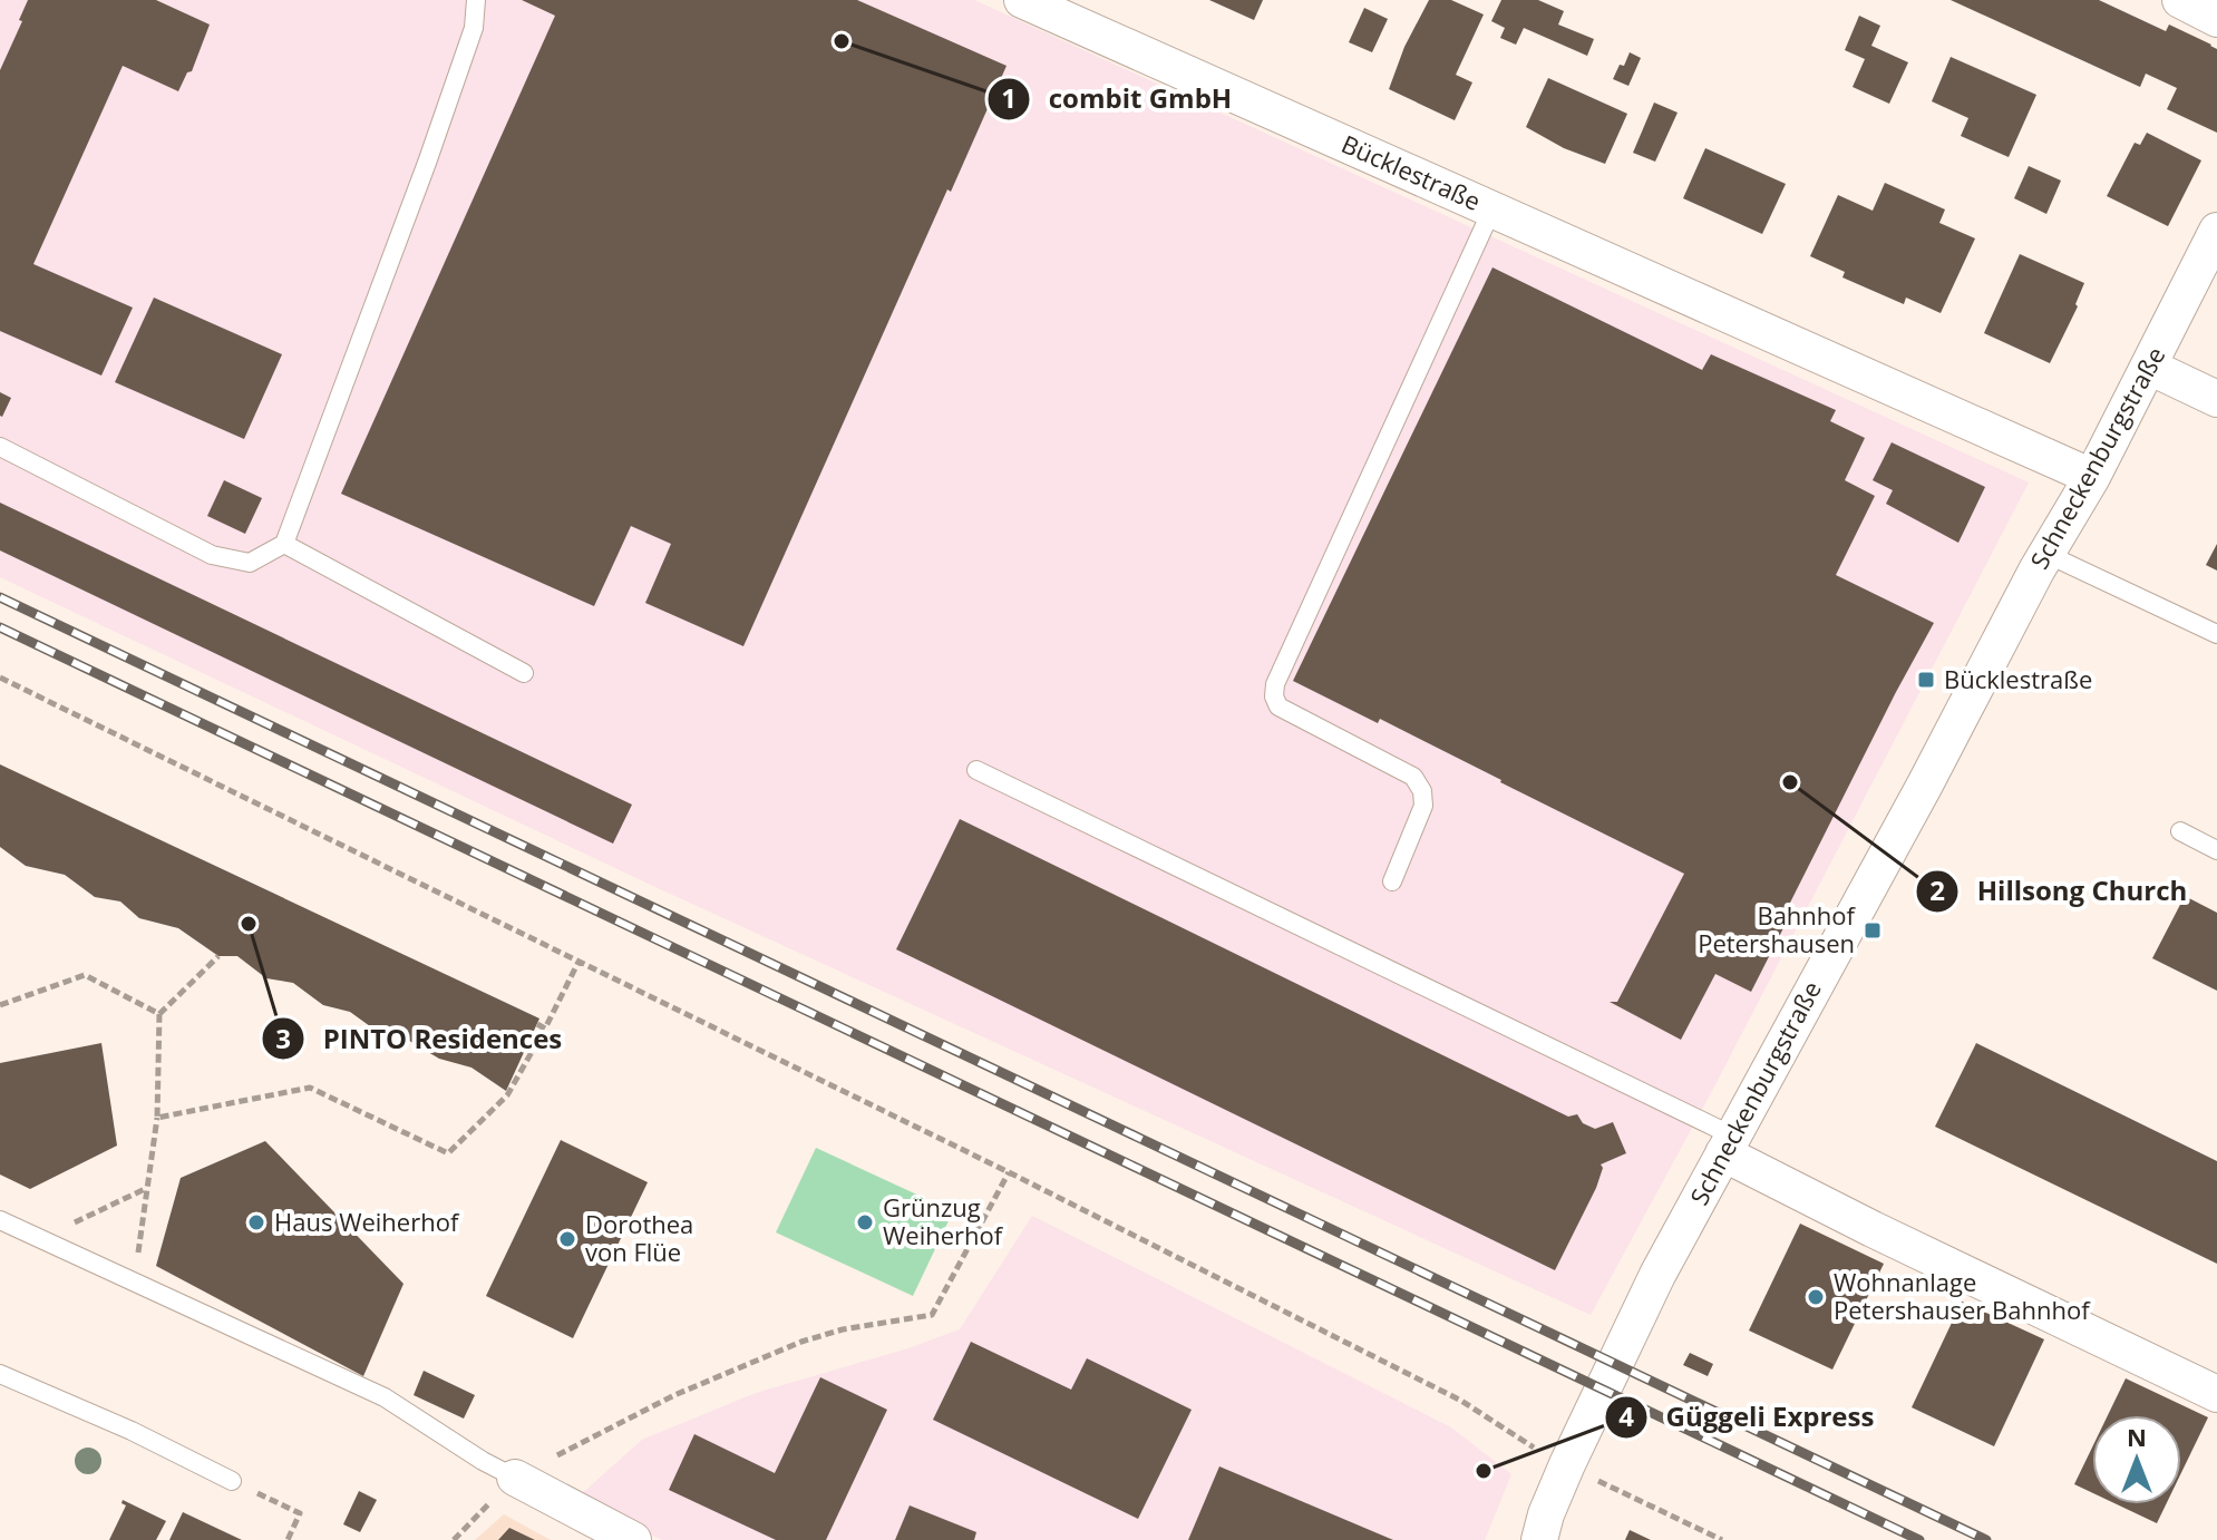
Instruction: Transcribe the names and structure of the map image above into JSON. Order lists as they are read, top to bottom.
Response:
{
  "streets": {
    "street": ["Bücklestraße", "Schneckenburgstraße"]
  },
  "crossings": [
    ["Bücklestraße", "Schneckenburgstraße"]
  ],
  "places": {
    "other": [
      "combit GmbH",
      "Hillsong Church",
      "PINTO Residences",
      "Haus Weiherhof",
      "Grünzug Weiherhof",
      "Dorothea von Flüe",
      "Wohnanlage Petershauser Bahnhof",
      "Güggeli Express"
    ],
    "transit": ["Bücklestraße", "Bahnhof Petershausen"]
  },
  "north": "top"
}
